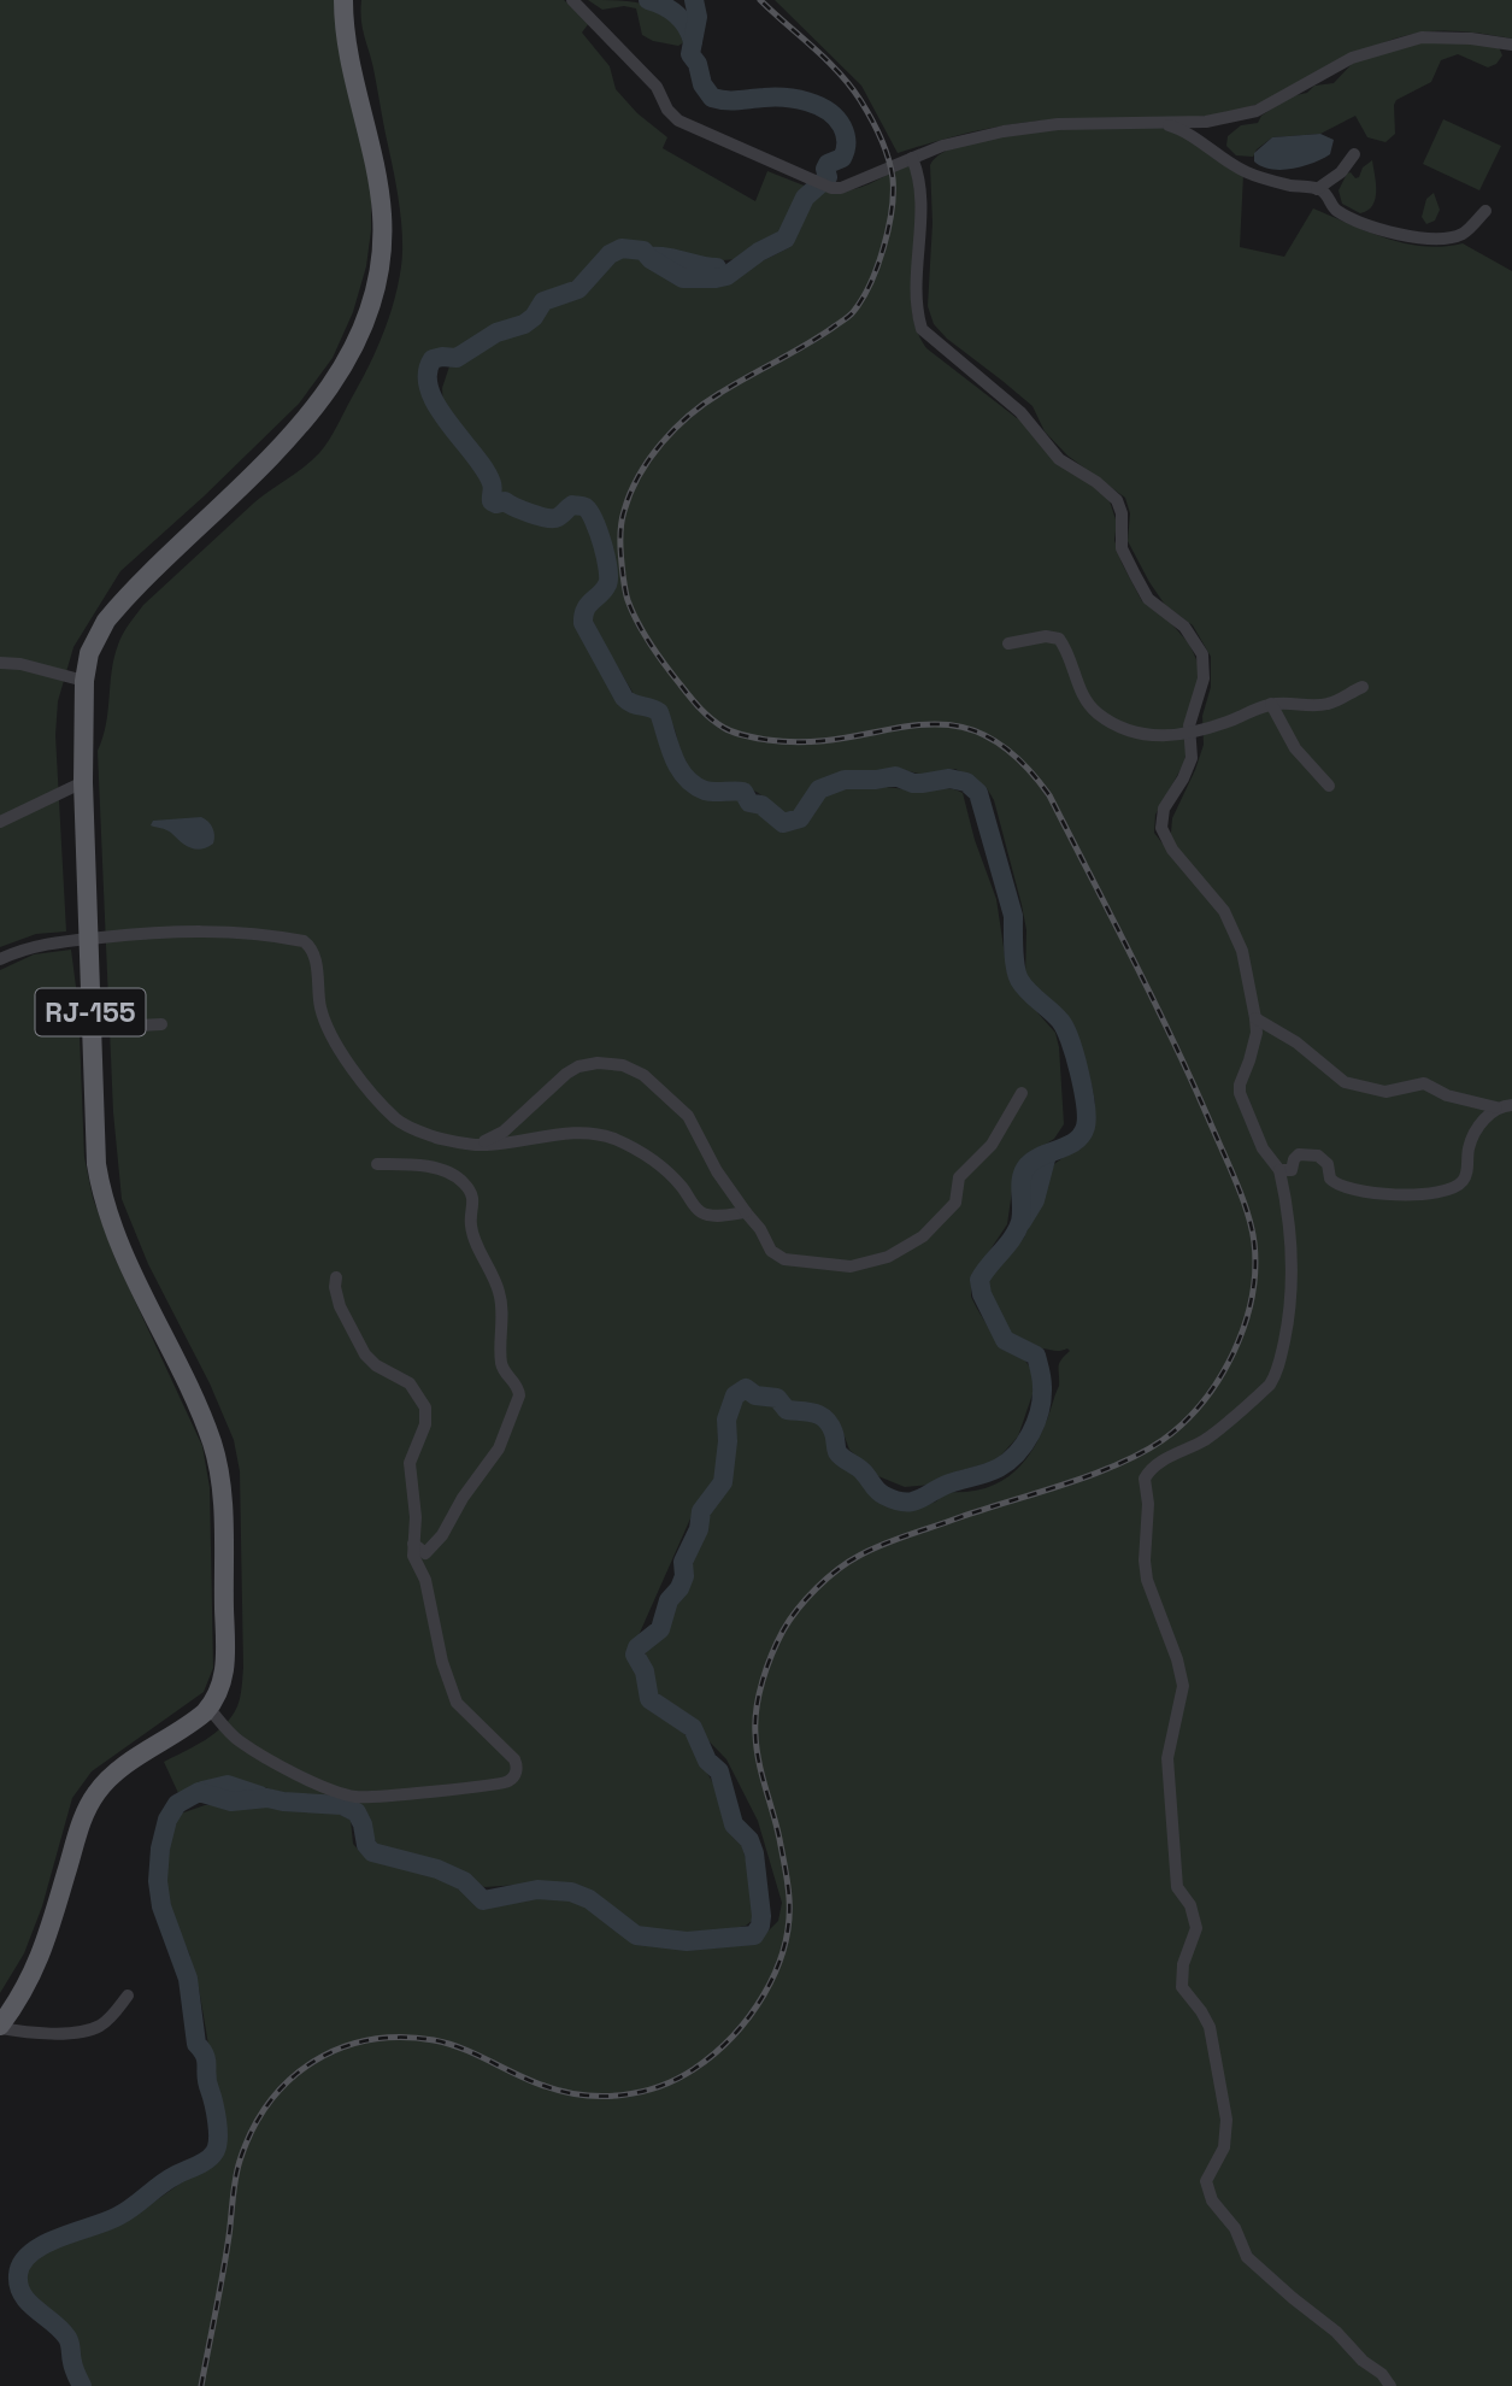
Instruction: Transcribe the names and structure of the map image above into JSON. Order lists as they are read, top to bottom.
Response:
{
  "streets": {
    "main road": ["RJ-155"]
  }
}
